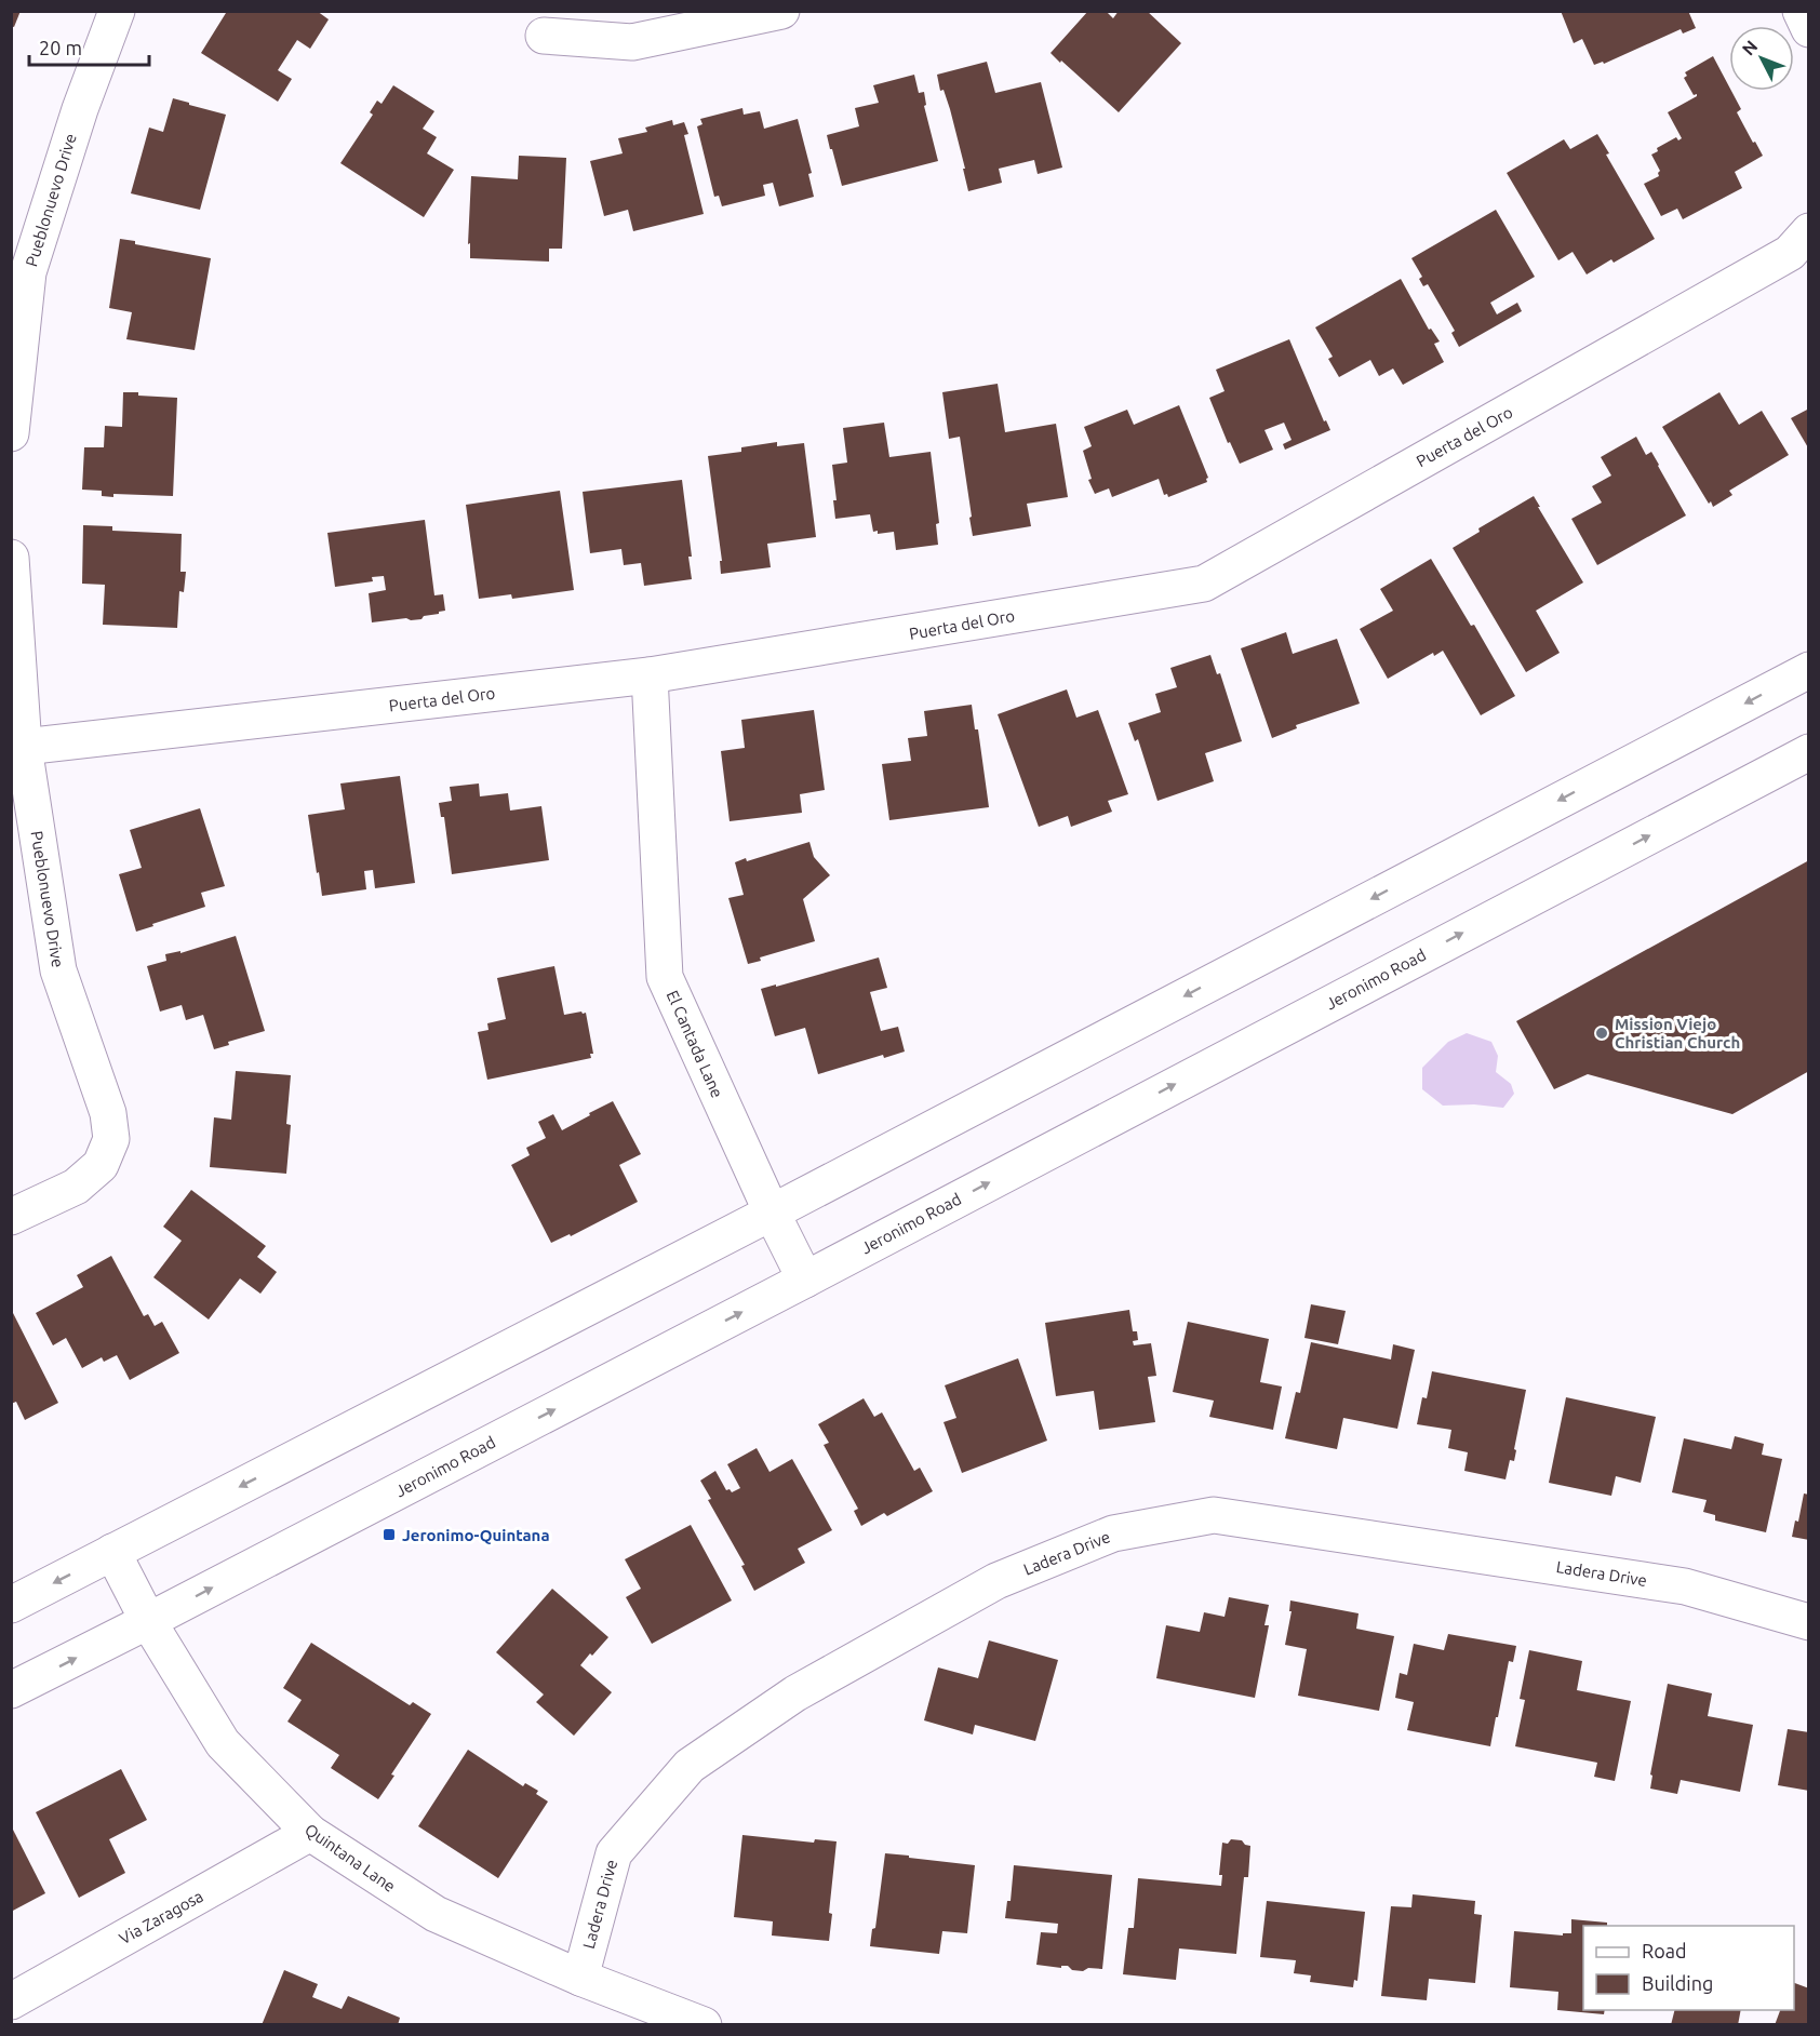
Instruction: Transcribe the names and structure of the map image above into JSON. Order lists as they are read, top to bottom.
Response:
{
  "streets": {
    "street": [
      "Pueblonuevo Drive",
      "Puerta del Oro",
      "Jeronimo Road",
      "El Cantada Lane",
      "Ladera Drive",
      "Quintana Lane",
      "Via Zaragosa"
    ]
  },
  "crossings": [
    ["Pueblonuevo Drive", "Puerta del Oro"],
    ["Puerta del Oro", "El Cantada Lane"],
    ["Jeronimo Road", "El Cantada Lane"],
    ["Jeronimo Road", "Quintana Lane"],
    ["Ladera Drive", "Quintana Lane"],
    ["Quintana Lane", "Via Zaragosa"]
  ],
  "places": {
    "other": ["Mission Viejo Christian Church"],
    "transit": ["Jeronimo-Quintana"]
  },
  "legend": ["Road", "Building"],
  "scale_bar": "20 m",
  "north": "top left"
}
